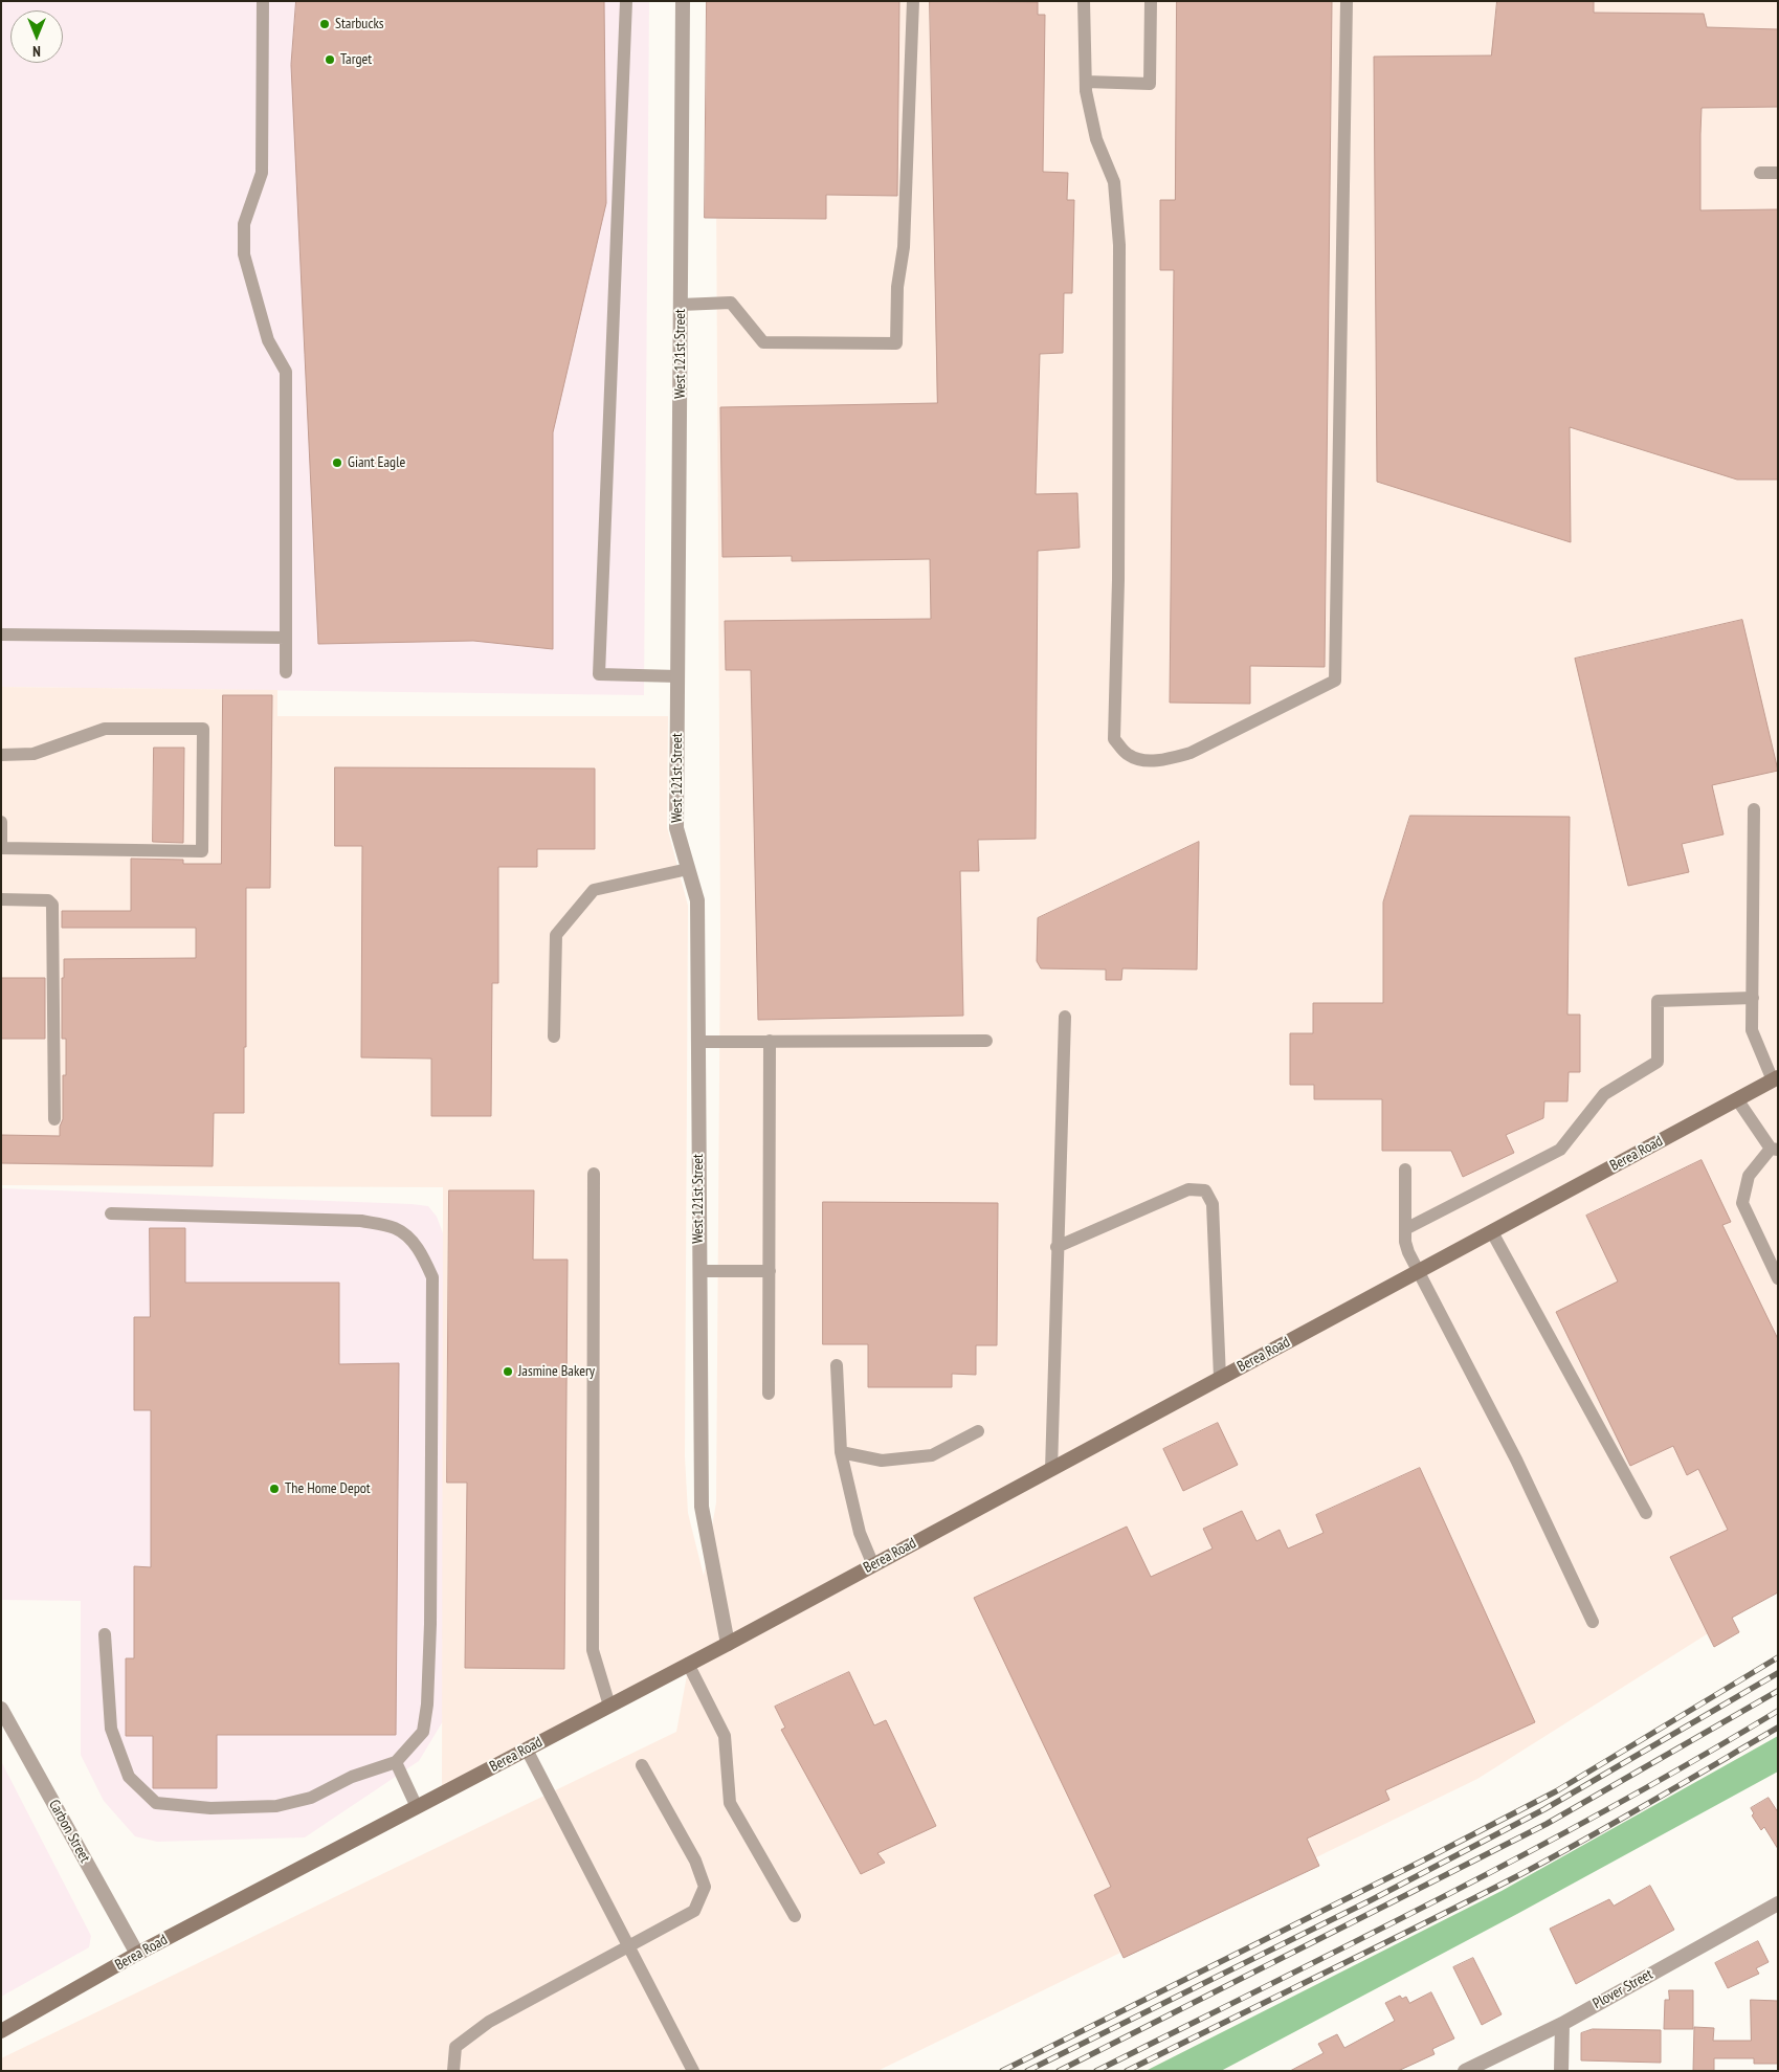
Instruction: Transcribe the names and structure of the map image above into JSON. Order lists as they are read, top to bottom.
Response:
{
  "streets": {
    "main road": ["Berea Road"],
    "street": ["West 121st Street", "Carbon Street", "Plover Street"]
  },
  "crossings": [
    ["West 121st Street", "Berea Road"],
    ["Berea Road", "Carbon Street"]
  ],
  "places": [
    "Starbucks",
    "Target",
    "Giant Eagle",
    "Jasmine Bakery",
    "The Home Depot"
  ],
  "north": "bottom"
}
